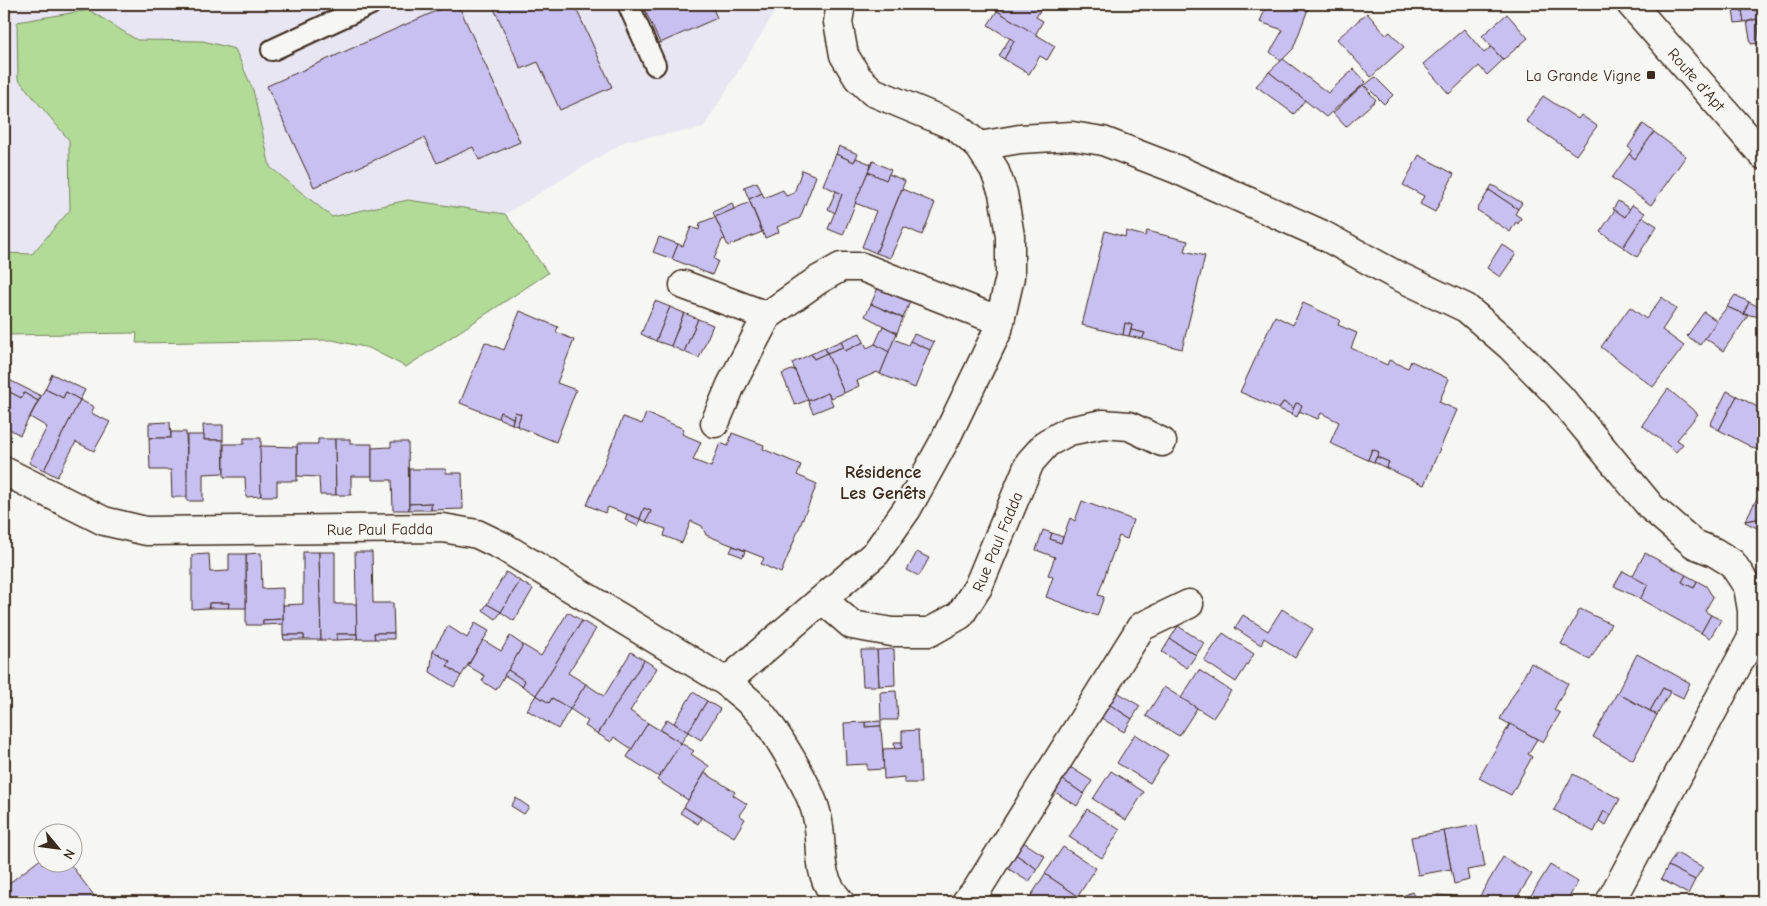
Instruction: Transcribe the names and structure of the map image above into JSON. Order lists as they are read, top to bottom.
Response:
{
  "streets": {
    "street": ["Route d'Apt", "Rue Paul Fadda"]
  },
  "districts": ["Résidence Les Genêts"],
  "places": {
    "transit": ["La Grande Vigne"]
  },
  "north": "bottom right"
}
